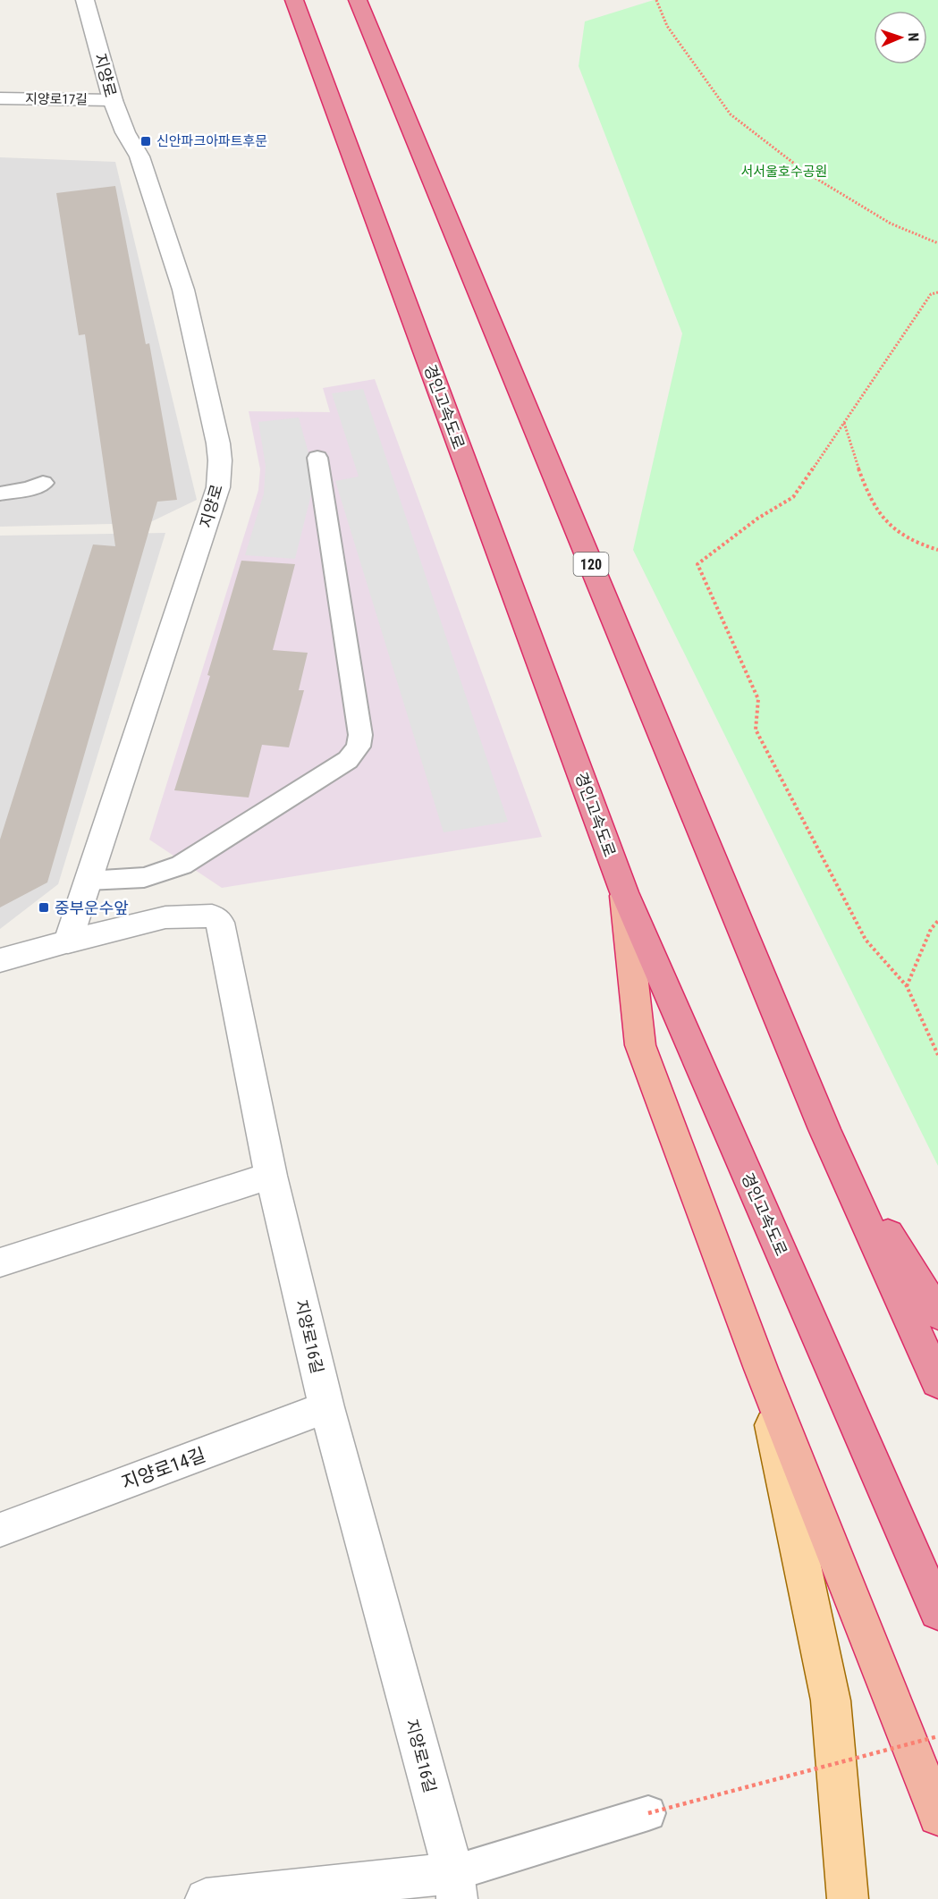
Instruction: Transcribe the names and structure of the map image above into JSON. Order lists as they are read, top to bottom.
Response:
{
  "streets": {
    "highway": ["경인고속도로", "120"],
    "street": [
      "지양로",
      "지양로17길",
      "지양로16길",
      "지양로14길"
    ]
  },
  "crossings": [
    ["지양로", "지양로17길"],
    ["지양로", "지양로16길"],
    ["지양로16길", "지양로14길"]
  ],
  "parks": ["서서울호수공원"],
  "places": {
    "transit": ["신안파크아파트후문", "중부운수앞"]
  },
  "north": "right"
}
